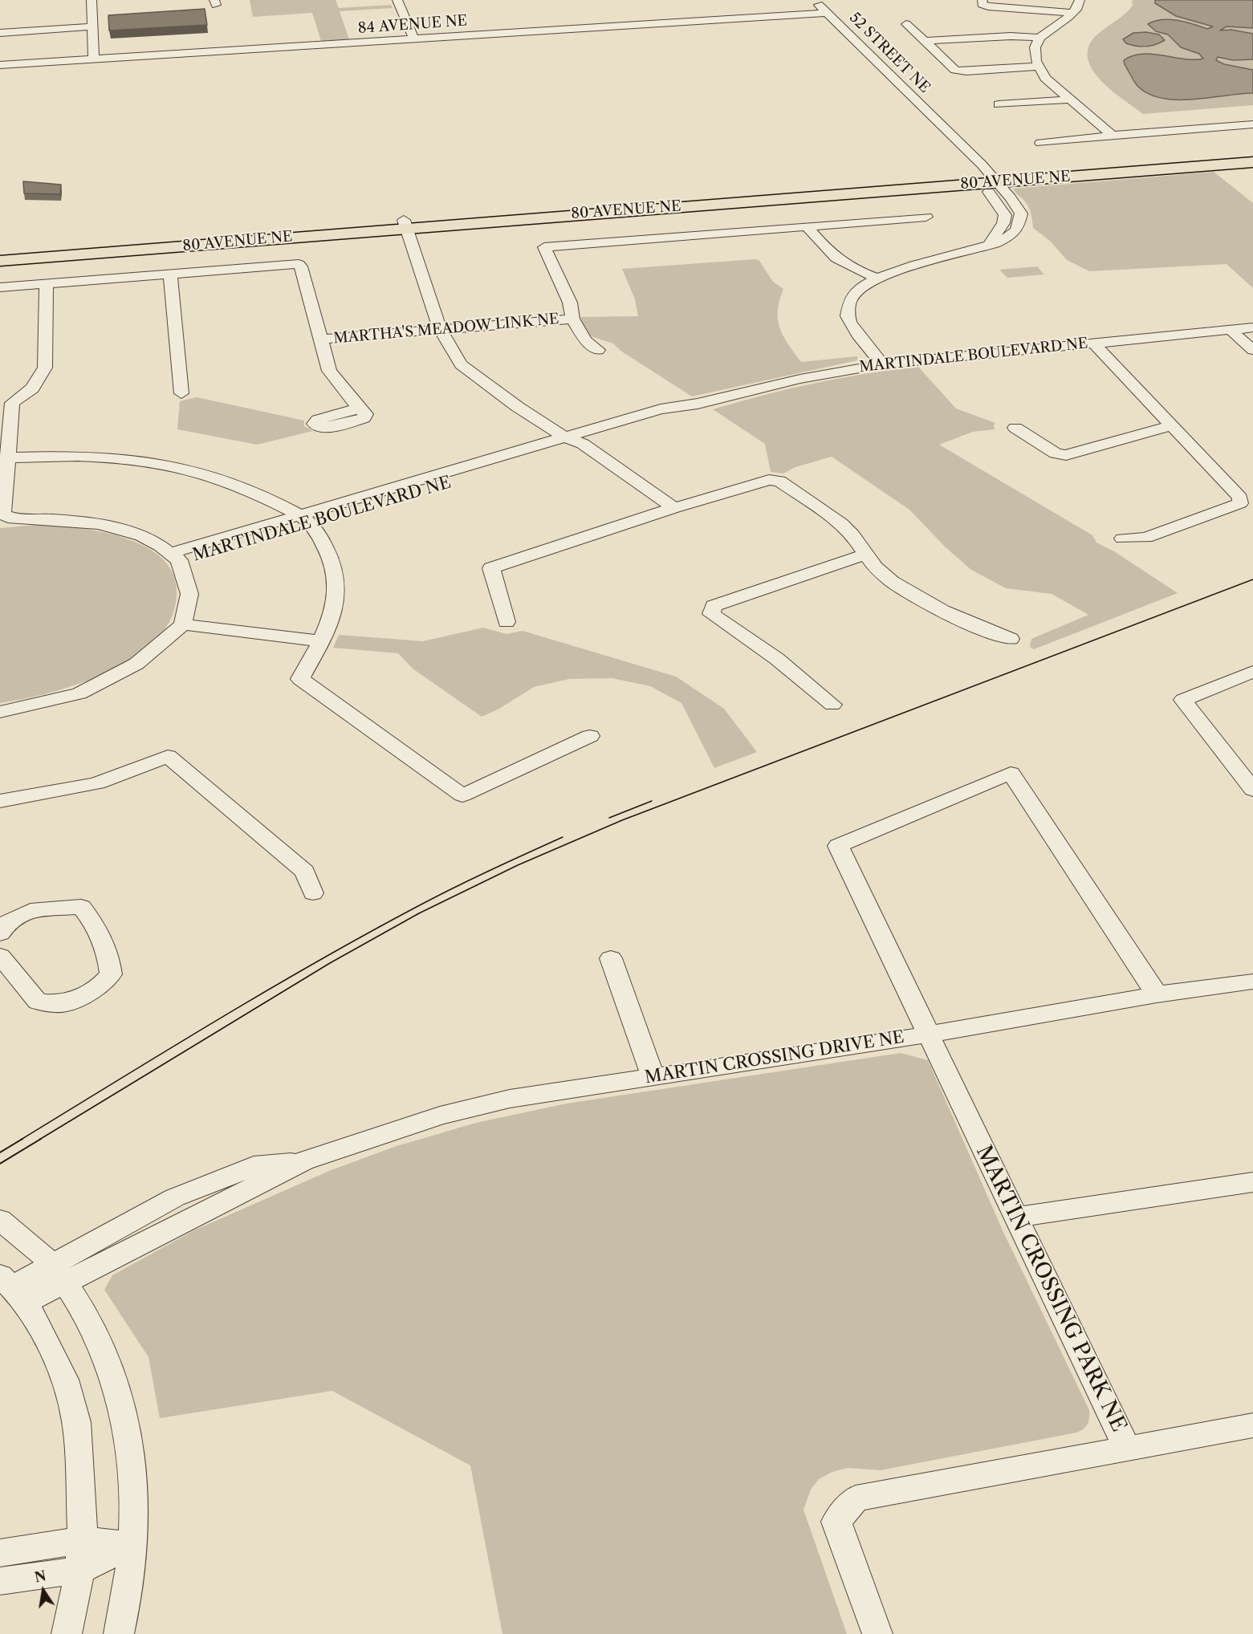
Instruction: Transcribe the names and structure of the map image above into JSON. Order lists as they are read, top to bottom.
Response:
{
  "streets": {
    "main road": ["80 AVENUE NE"],
    "street": [
      "84 AVENUE NE",
      "52 STREET NE",
      "MARTHA'S MEADOW LINK NE",
      "MARTINDALE BOULEVARD NE",
      "MARTIN CROSSING DRIVE NE",
      "MARTIN CROSSING PARK NE"
    ]
  },
  "crossings": [
    ["84 AVENUE NE", "52 STREET NE"],
    ["52 STREET NE", "80 AVENUE NE"],
    ["MARTIN CROSSING DRIVE NE", "MARTIN CROSSING PARK NE"]
  ],
  "north": "top"
}
